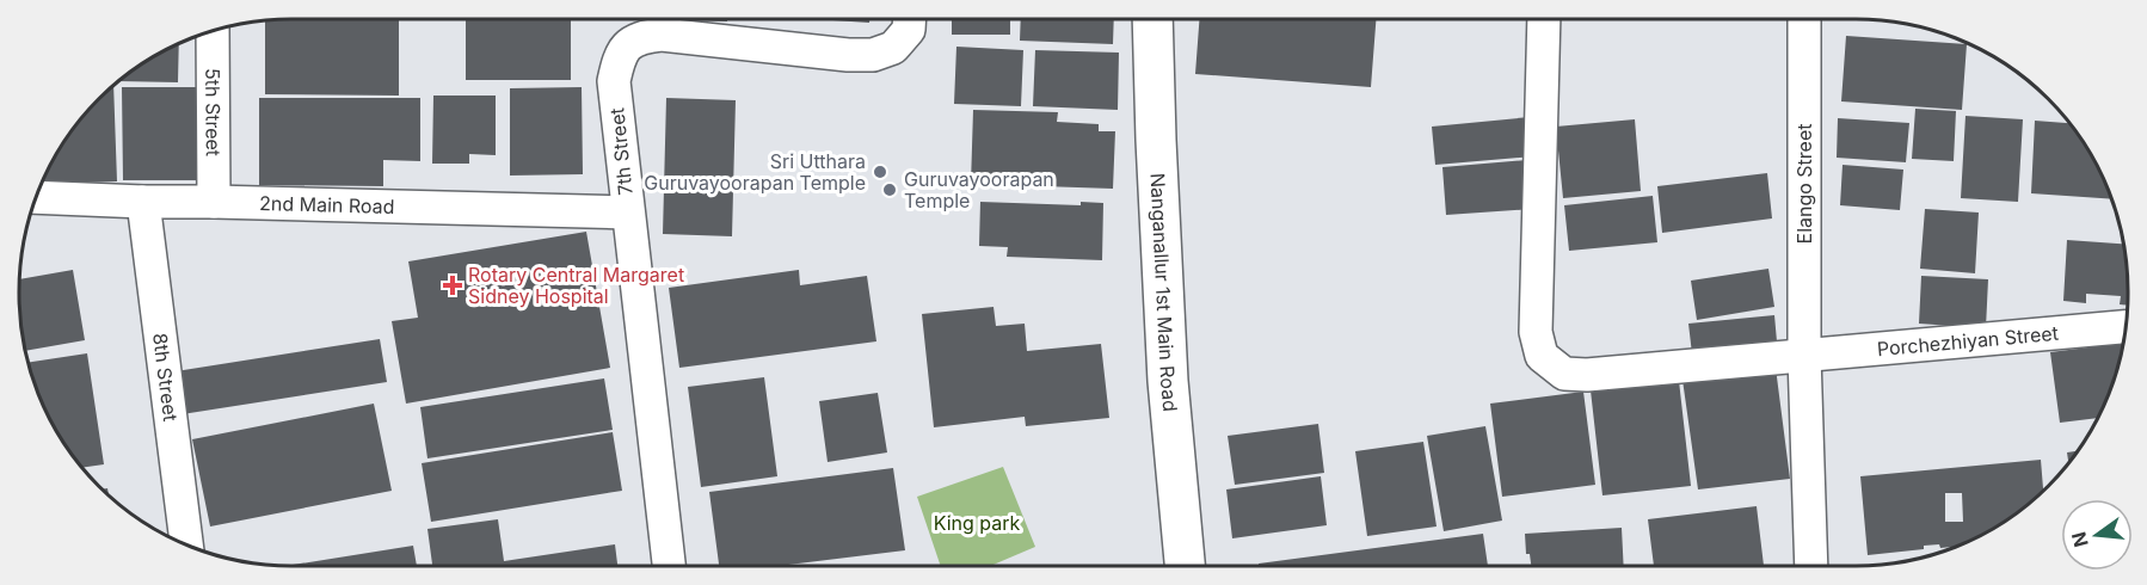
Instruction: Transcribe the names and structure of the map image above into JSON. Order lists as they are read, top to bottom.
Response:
{
  "streets": {
    "street": [
      "5th Street",
      "7th Street",
      "Elango Street",
      "2nd Main Road",
      "Nanganallur 1st Main Road",
      "Porchezhiyan Street",
      "8th Street"
    ]
  },
  "crossings": [
    ["5th Street", "2nd Main Road"],
    ["7th Street", "2nd Main Road"],
    ["Elango Street", "Porchezhiyan Street"],
    ["2nd Main Road", "8th Street"]
  ],
  "parks": ["King park"],
  "places": {
    "other": ["Sri Utthara Guruvayoorapan Temple", "Guruvayoorapan Temple"],
    "health": ["Rotary Central Margaret Sidney Hospital"]
  },
  "north": "left"
}
